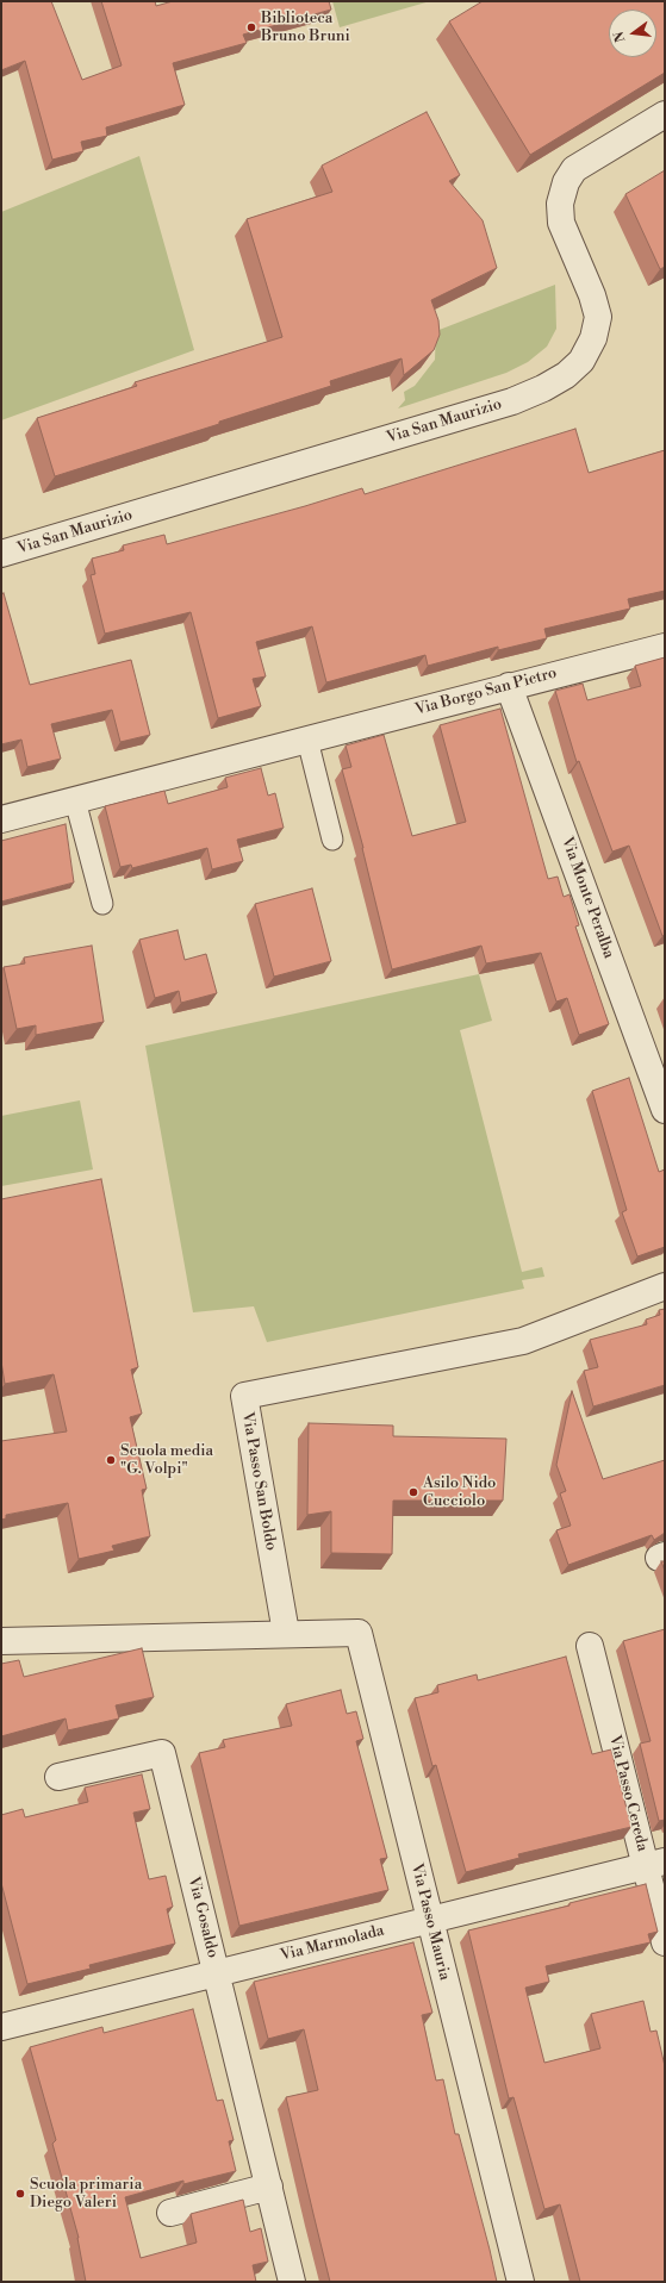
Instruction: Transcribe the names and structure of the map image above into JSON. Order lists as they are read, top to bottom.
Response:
{
  "streets": {
    "street": [
      "Via San Maurizio",
      "Via Borgo San Pietro",
      "Via Monte Peralba",
      "Via Passo San Boldo",
      "Via Passo Cereda",
      "Via Gosaldo",
      "Via Passo Mauria",
      "Via Marmolada"
    ]
  },
  "crossings": [
    ["Via Borgo San Pietro", "Via Monte Peralba"],
    ["Via Passo San Boldo", "Via Passo Mauria"],
    ["Via Passo Cereda", "Via Marmolada"],
    ["Via Gosaldo", "Via Marmolada"],
    ["Via Passo Mauria", "Via Marmolada"]
  ],
  "places": [
    "Biblioteca Bruno Bruni",
    "Scuola media \"G. Volpi\"",
    "Asilo Nido Cucciolo",
    "Scuola primaria Diego Valeri"
  ],
  "north": "left"
}
